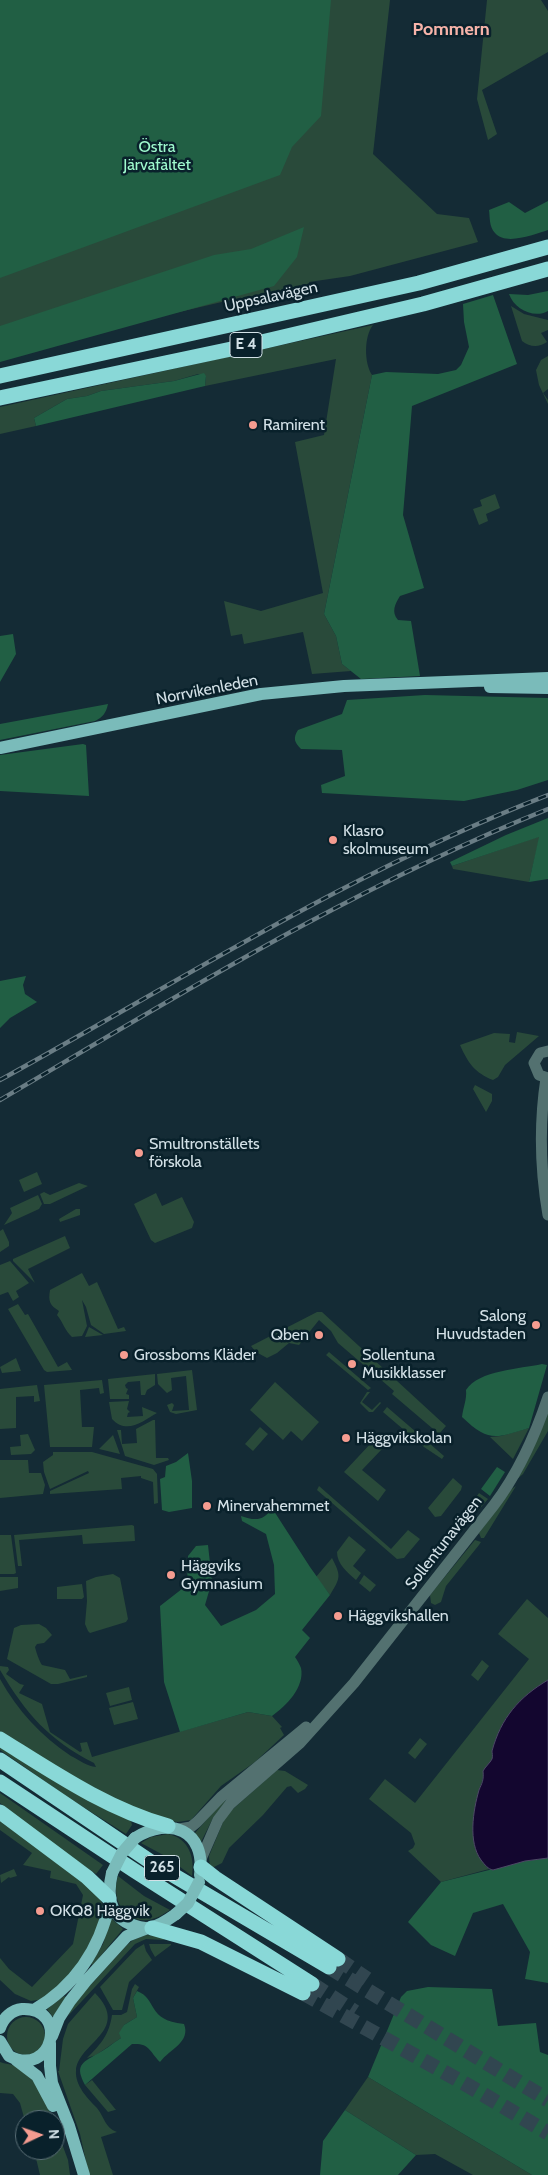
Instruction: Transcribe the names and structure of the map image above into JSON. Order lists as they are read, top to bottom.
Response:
{
  "streets": {
    "highway": ["Uppsalavägen", "E 4", "265"],
    "main road": ["Norrvikenleden"],
    "street": ["Sollentunavägen"]
  },
  "crossings": [
    ["Sollentunavägen", "265"]
  ],
  "districts": ["Pommern"],
  "parks": ["Östra Järvafältet"],
  "places": [
    "Ramirent",
    "Klasro skolmuseum",
    "Smultronställets förskola",
    "Salong Huvudstaden",
    "Qben",
    "Grossboms Kläder",
    "Sollentuna Musikklasser",
    "Häggvikskolan",
    "Minervahemmet",
    "Häggviks Gymnasium",
    "Häggvikshallen",
    "OKQ8 Häggvik"
  ],
  "north": "right"
}
